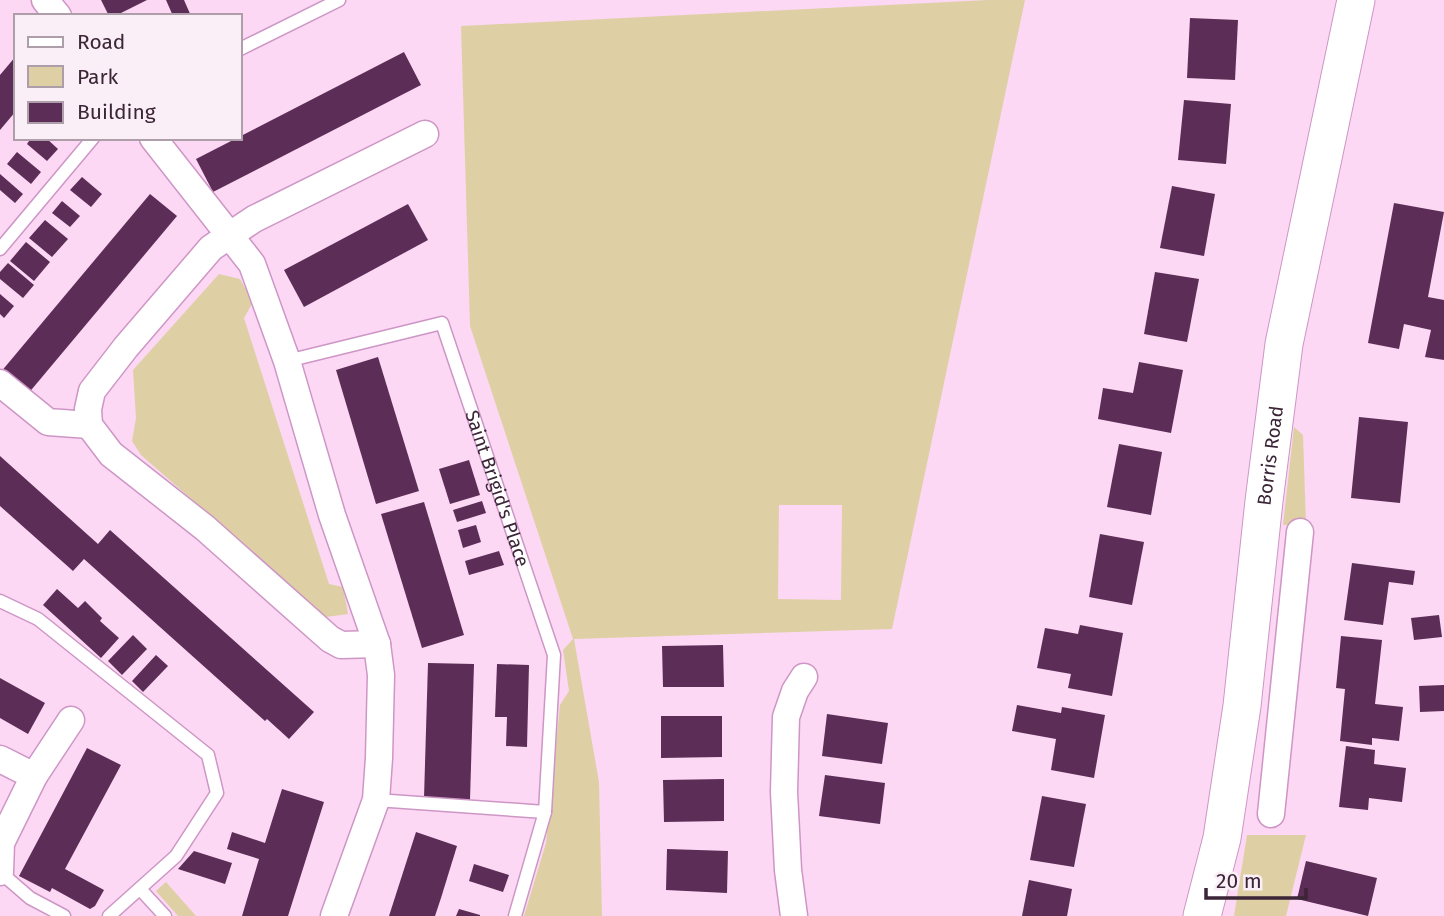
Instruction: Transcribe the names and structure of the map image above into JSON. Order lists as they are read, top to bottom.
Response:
{
  "streets": {
    "street": ["Borris Road"],
    "lane": ["Saint Brigid's Place"]
  },
  "legend": ["Road", "Park", "Building"],
  "scale_bar": "20 m"
}
